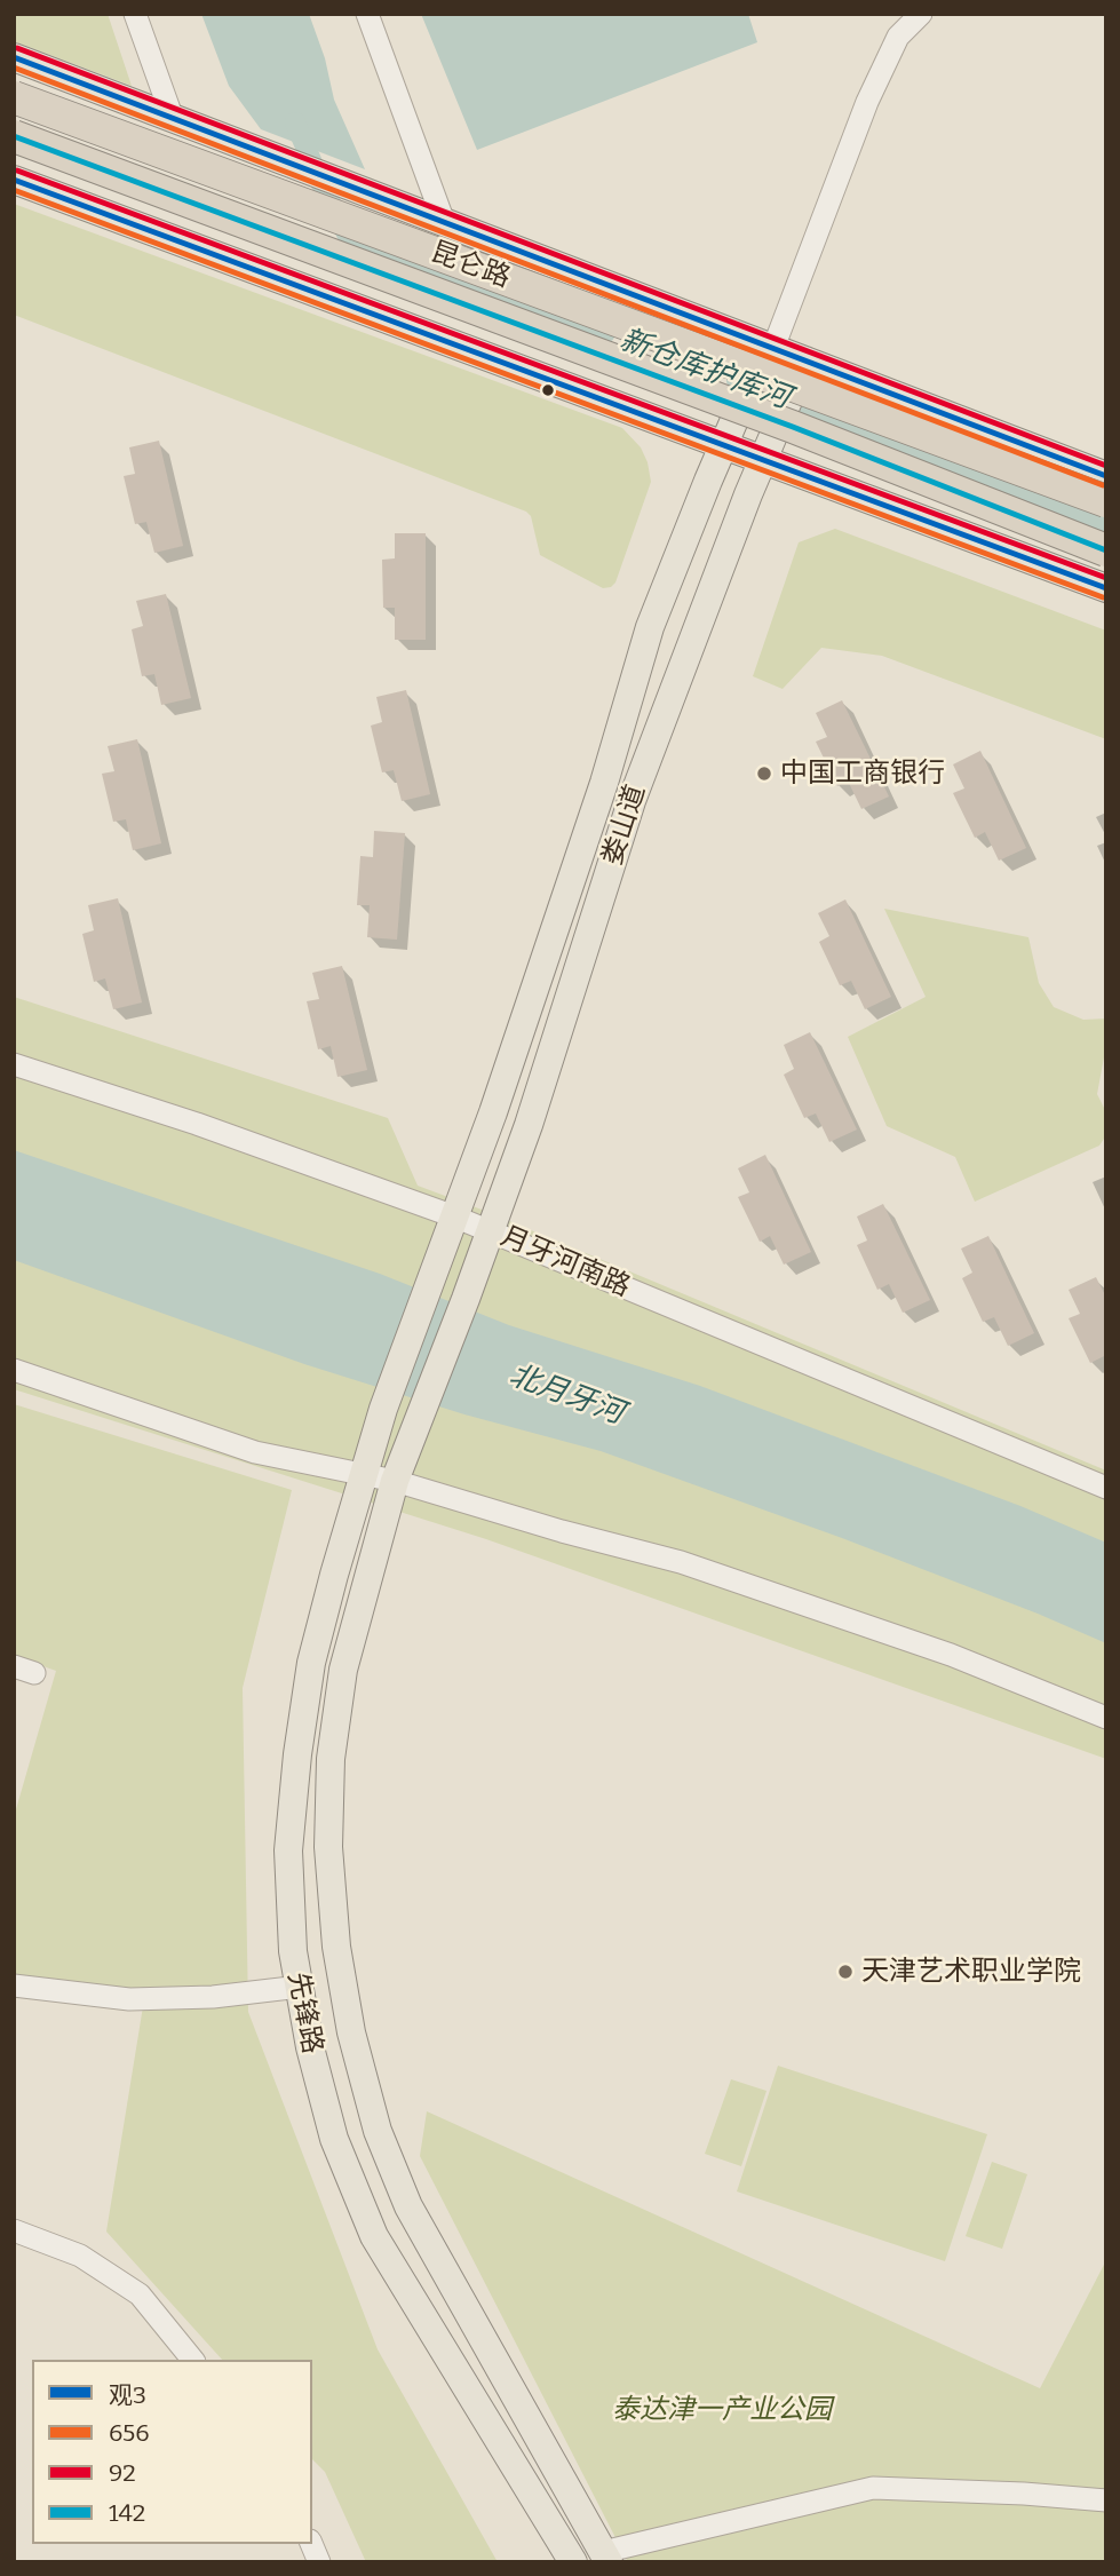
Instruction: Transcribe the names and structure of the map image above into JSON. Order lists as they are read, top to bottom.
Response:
{
  "streets": {
    "highway": ["昆仑路"],
    "main road": ["娄山道", "先锋路"],
    "street": ["月牙河南路"]
  },
  "crossings": [
    ["娄山道", "月牙河南路"],
    ["娄山道", "先锋路"]
  ],
  "water": ["新仓库护库河", "北月牙河"],
  "parks": ["泰达津一产业公园"],
  "places": ["中国工商银行", "天津艺术职业学院"],
  "lines": [
    "transit line 92",
    "transit line 观3",
    "transit line 656",
    "transit line 142"
  ],
  "legend": [
    "观3",
    "656",
    "92",
    "142"
  ]
}
